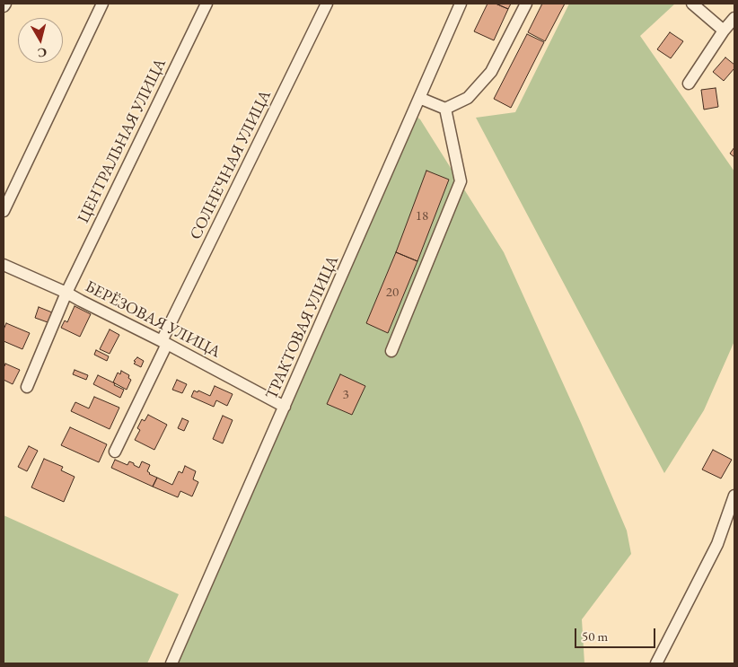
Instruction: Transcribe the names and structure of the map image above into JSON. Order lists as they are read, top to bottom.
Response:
{
  "streets": {
    "street": [
      "ЦЕНТРАЛЬНАЯ УЛИЦА",
      "СОЛНЕЧНАЯ УЛИЦА",
      "БЕРЁЗОВАЯ УЛИЦА",
      "ТРАКТОВАЯ УЛИЦА"
    ]
  },
  "crossings": [
    ["ЦЕНТРАЛЬНАЯ УЛИЦА", "БЕРЁЗОВАЯ УЛИЦА"],
    ["СОЛНЕЧНАЯ УЛИЦА", "БЕРЁЗОВАЯ УЛИЦА"],
    ["БЕРЁЗОВАЯ УЛИЦА", "ТРАКТОВАЯ УЛИЦА"]
  ],
  "house_numbers": ["18", "20", "3"],
  "scale_bar": "50 m",
  "north": "bottom"
}
